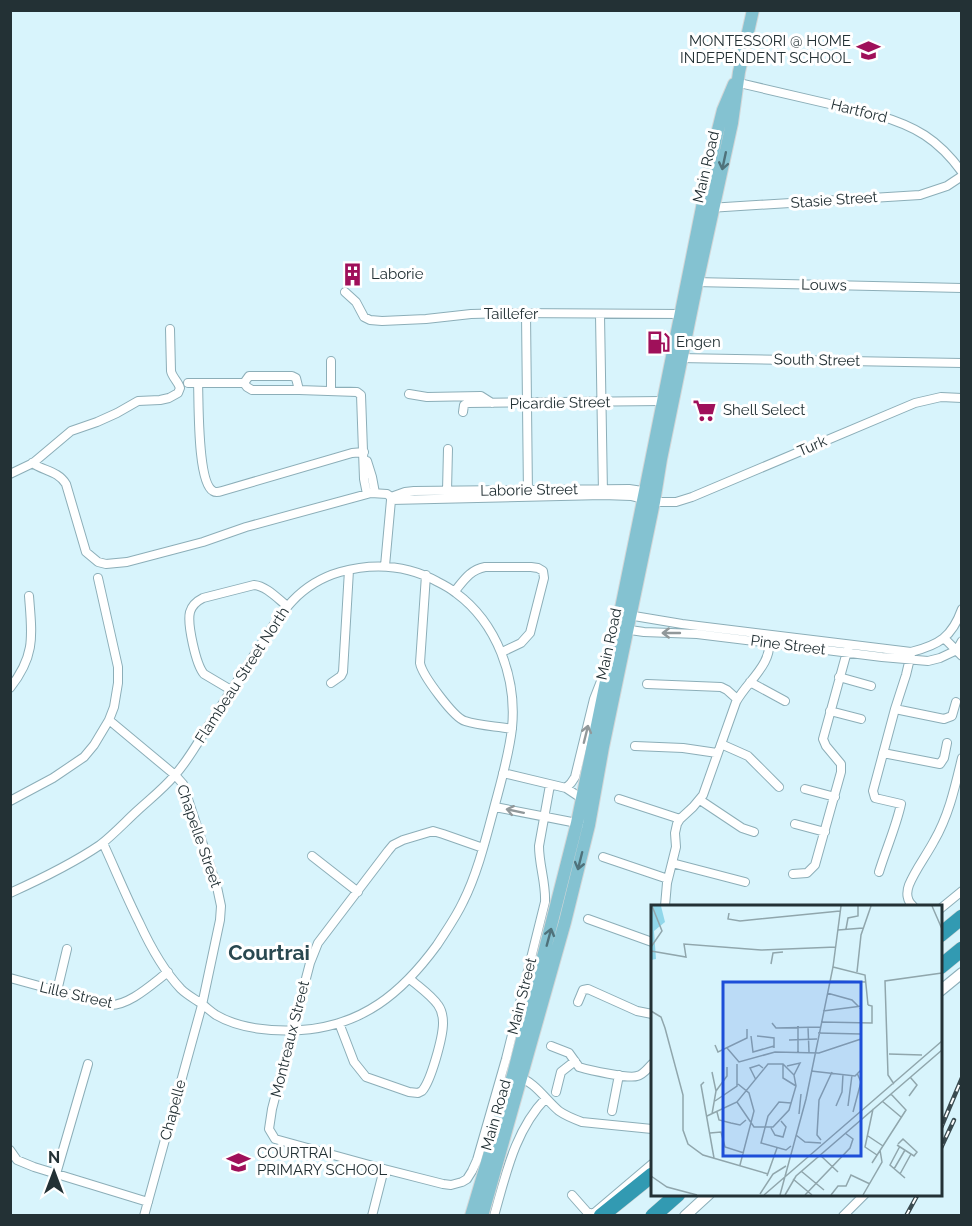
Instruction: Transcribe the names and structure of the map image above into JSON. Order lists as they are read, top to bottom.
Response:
{
  "streets": {
    "main road": ["Main Road"],
    "street": [
      "Hartford",
      "Stasie Street",
      "Louws",
      "Taillefer",
      "South Street",
      "Picardie Street",
      "Turk",
      "Laborie Street",
      "Pine Street",
      "Flambeau Street North",
      "Chapelle Street",
      "Lille Street",
      "Main Street",
      "Montreaux Street",
      "Chapelle"
    ]
  },
  "crossings": [
    ["Hartford", "Main Road"],
    ["Hartford", "Stasie Street"],
    ["Main Road", "Stasie Street"],
    ["Main Road", "Louws"],
    ["Main Road", "Taillefer"],
    ["Main Road", "South Street"],
    ["Main Road", "Picardie Street"],
    ["Main Road", "Turk"],
    ["Main Road", "Laborie Street"],
    ["Main Road", "Pine Street"],
    ["Turk", "Laborie Street"],
    ["Flambeau Street North", "Chapelle Street"],
    ["Flambeau Street North", "Lille Street"],
    ["Flambeau Street North", "Montreaux Street"],
    ["Flambeau Street North", "Chapelle"],
    ["Chapelle Street", "Chapelle"],
    ["Main Street", "Montreaux Street"]
  ],
  "districts": ["Courtrai"],
  "places": {
    "school or university": ["MONTESSORI @ HOME INDEPENDENT SCHOOL", "COURTRAI PRIMARY SCHOOL"],
    "building": ["Laborie"],
    "fuel station": ["Engen"],
    "supermarket": ["Shell Select"]
  },
  "north": "top"
}
